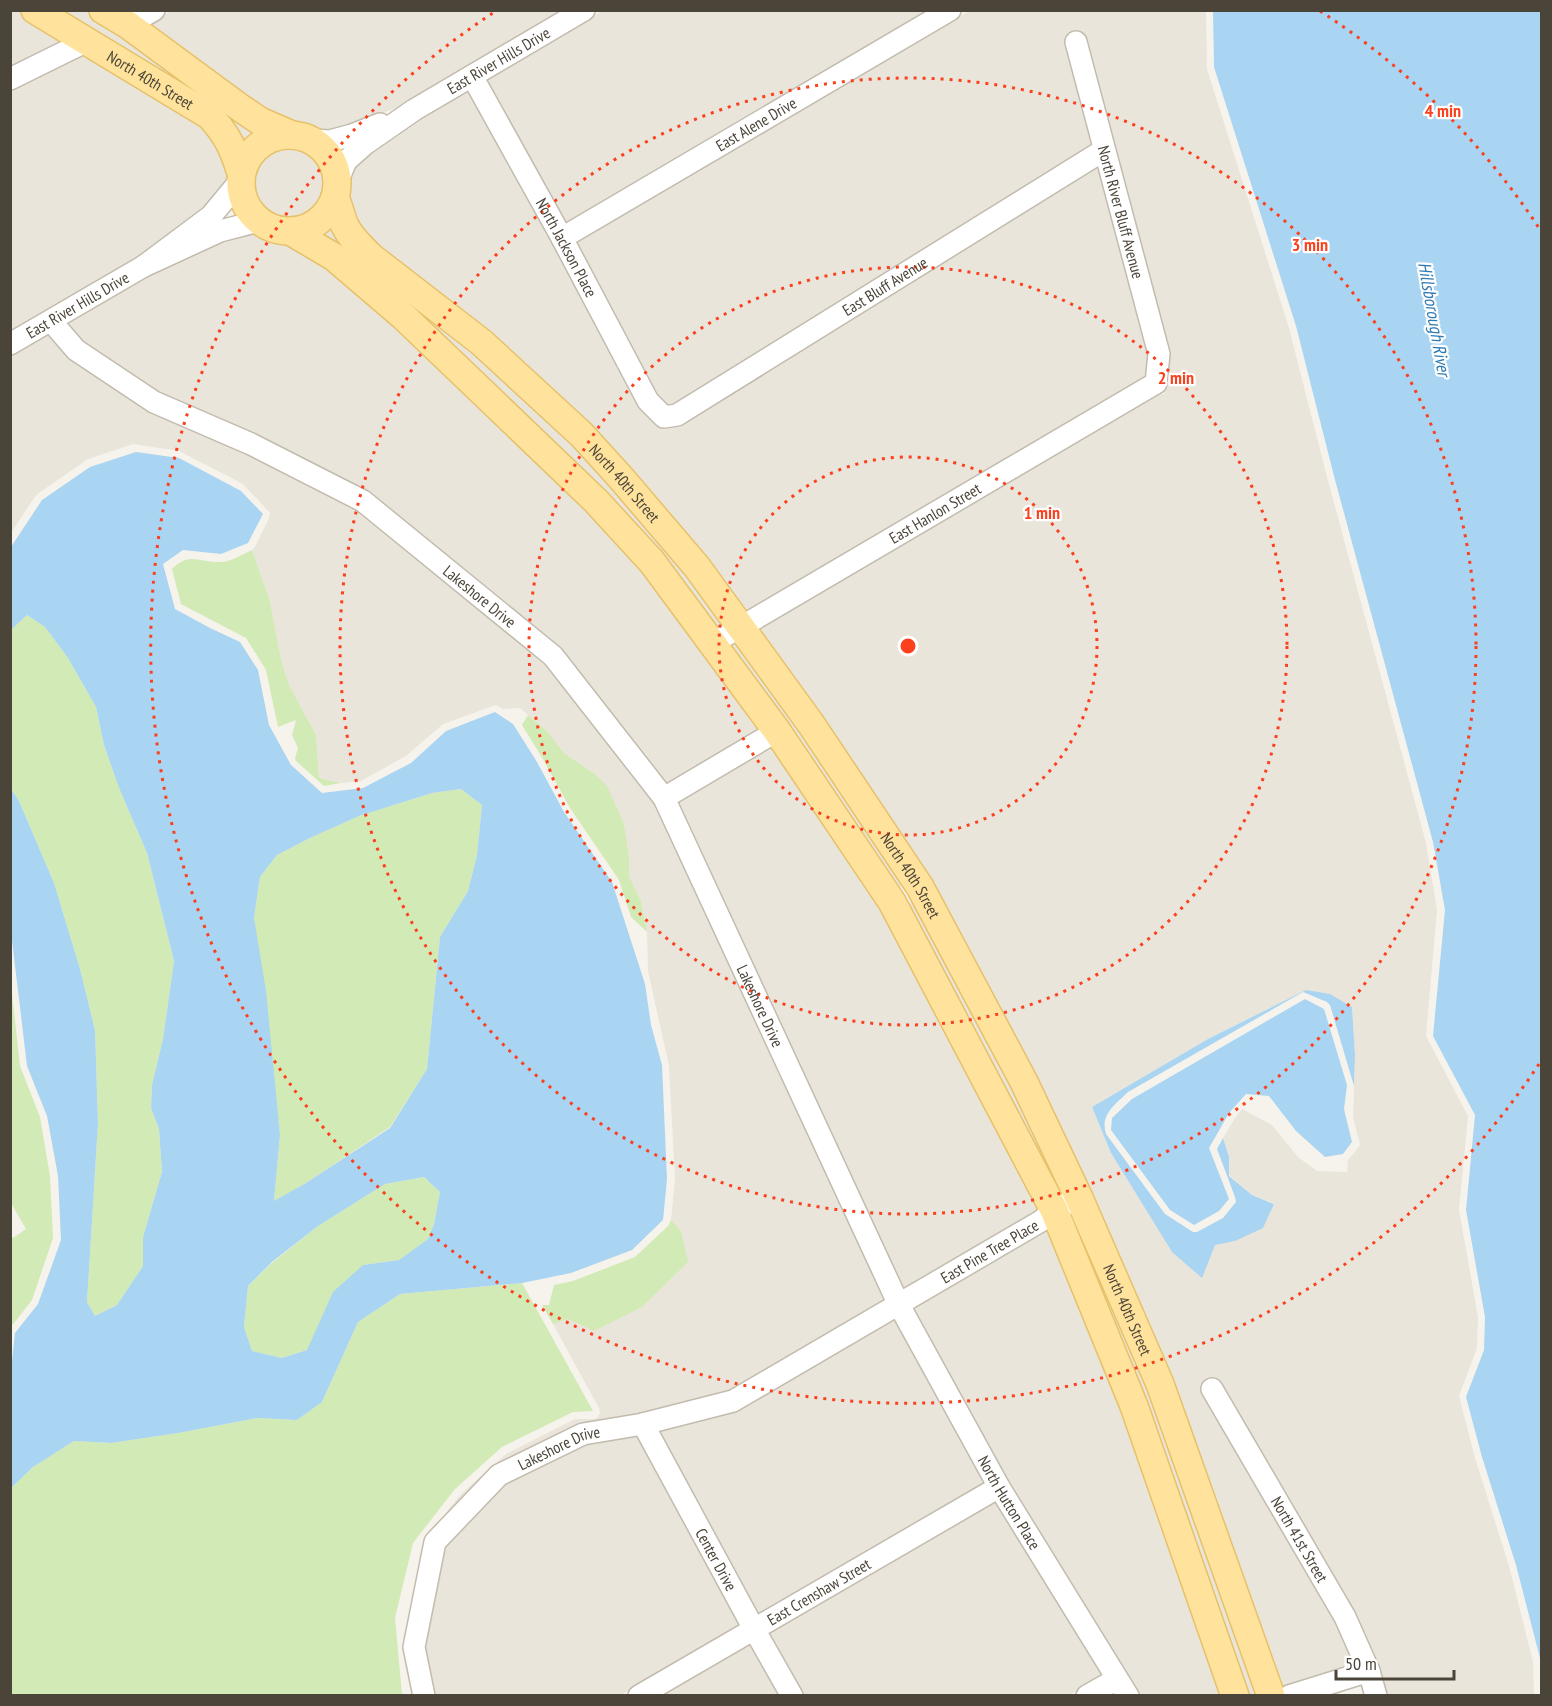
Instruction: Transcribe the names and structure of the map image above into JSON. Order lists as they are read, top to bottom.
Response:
{
  "streets": {
    "main road": ["North 40th Street"],
    "street": [
      "East River Hills Drive",
      "East Alene Drive",
      "North River Bluff Avenue",
      "North Jackson Place",
      "East Bluff Avenue",
      "East Hanlon Street",
      "Lakeshore Drive",
      "East Pine Tree Place",
      "North Hutton Place",
      "North 41st Street",
      "Center Drive",
      "East Crenshaw Street"
    ]
  },
  "crossings": [
    ["East River Hills Drive", "North 40th Street"],
    ["East River Hills Drive", "North Jackson Place"],
    ["East River Hills Drive", "Lakeshore Drive"],
    ["North 40th Street", "East Hanlon Street"],
    ["North 40th Street", "East Pine Tree Place"],
    ["East Alene Drive", "North Jackson Place"],
    ["North River Bluff Avenue", "East Bluff Avenue"],
    ["North River Bluff Avenue", "East Hanlon Street"],
    ["North Jackson Place", "East Bluff Avenue"],
    ["Lakeshore Drive", "East Pine Tree Place"],
    ["Lakeshore Drive", "North Hutton Place"],
    ["Lakeshore Drive", "Center Drive"],
    ["East Pine Tree Place", "North Hutton Place"],
    ["North Hutton Place", "East Crenshaw Street"],
    ["Center Drive", "East Crenshaw Street"]
  ],
  "water": ["Hillsborough River"],
  "scale_bar": "50 m",
  "rings": [
    "4 min",
    "3 min",
    "2 min",
    "1 min"
  ]
}
